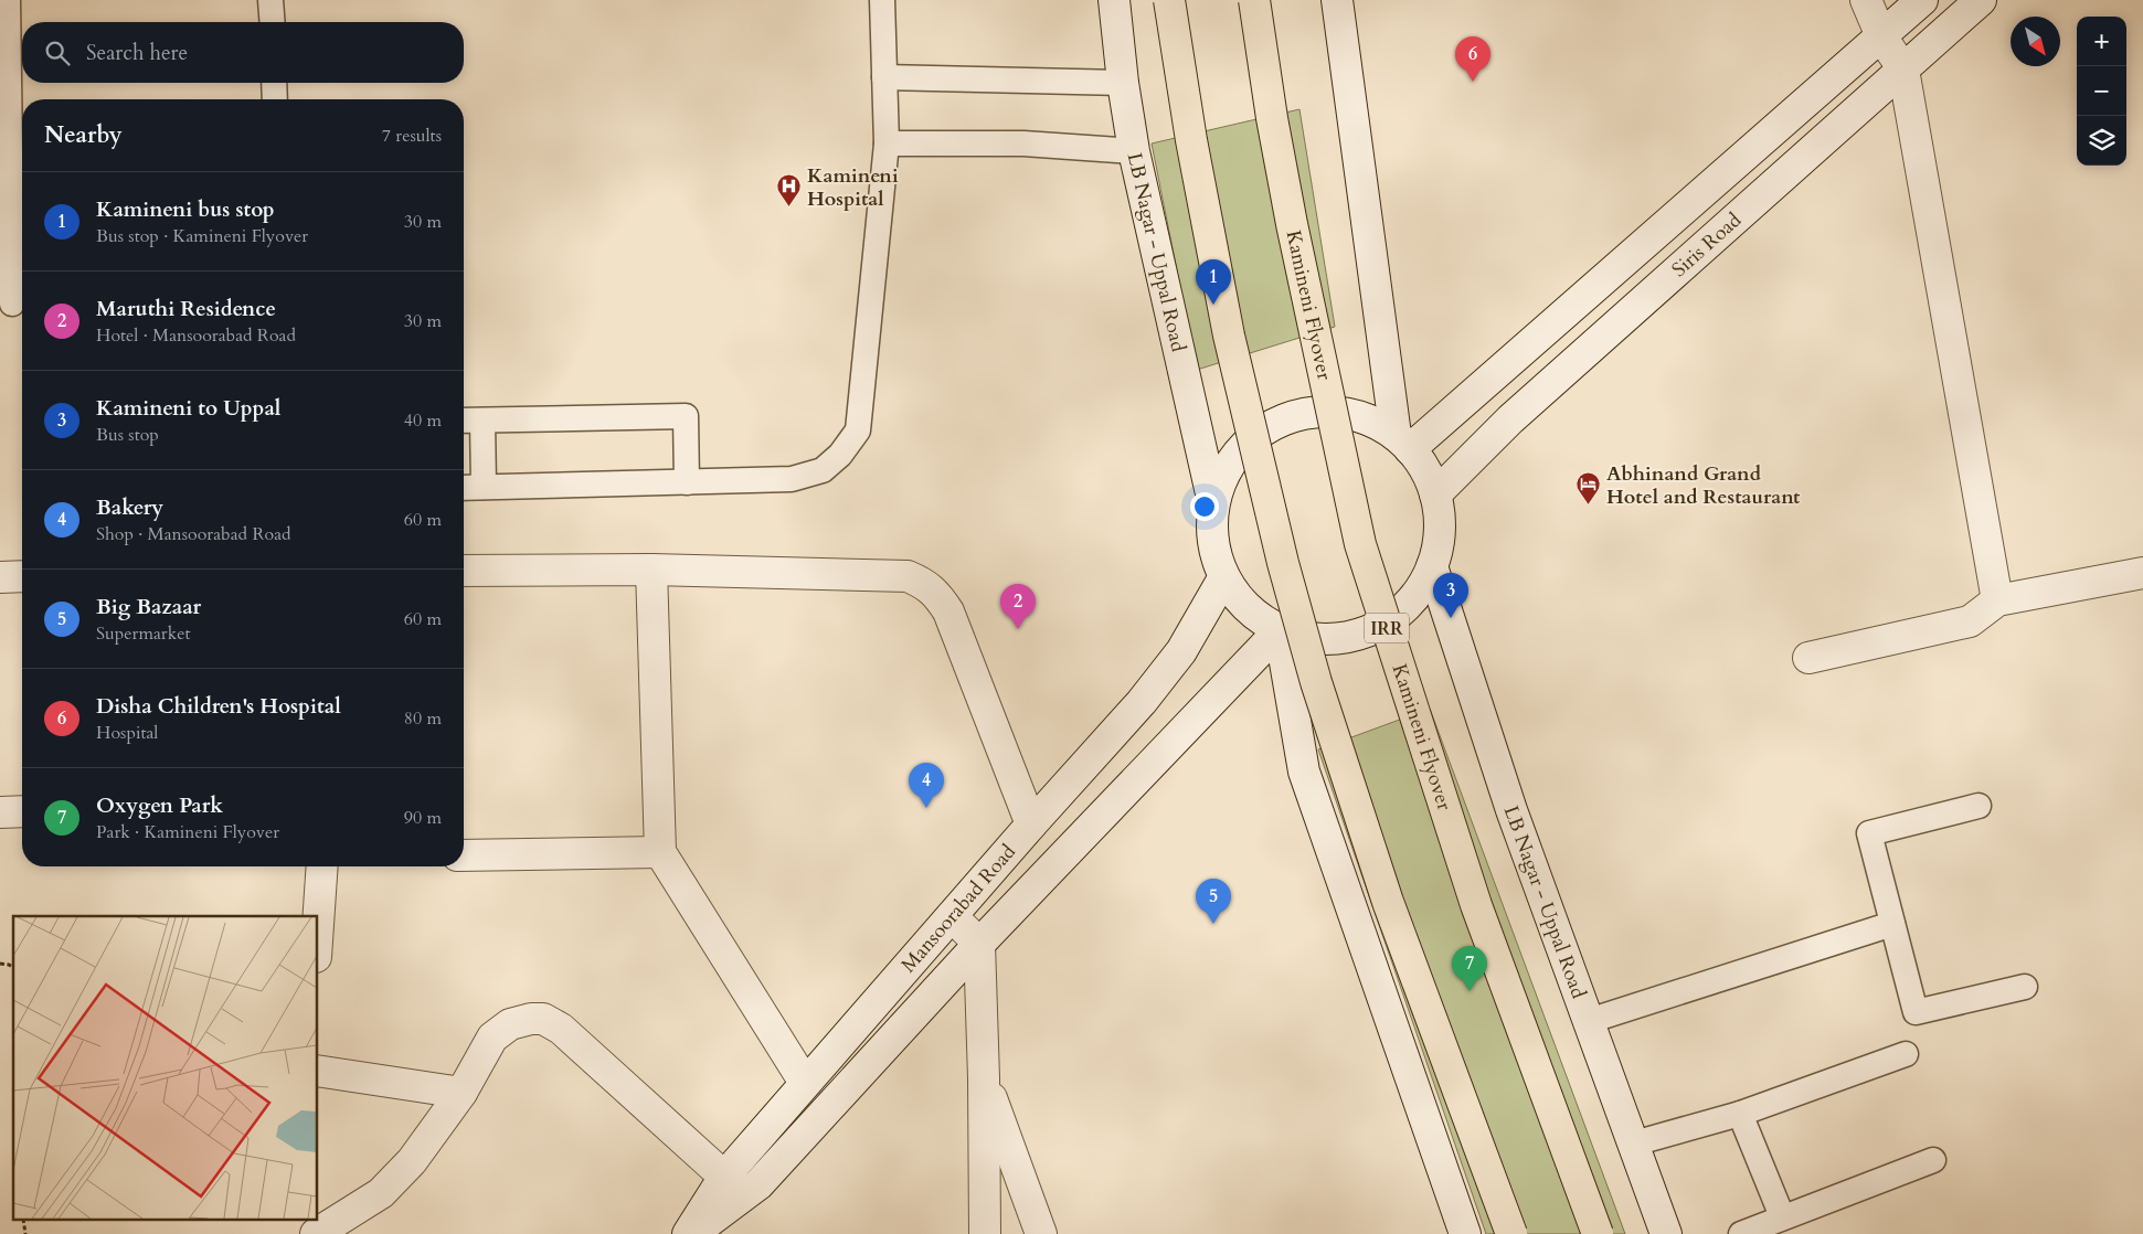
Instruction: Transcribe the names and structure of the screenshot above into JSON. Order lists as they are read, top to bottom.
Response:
{
  "streets": {
    "highway": ["Kamineni Flyover", "IRR"],
    "street": ["Siris Road", "LB Nagar - Uppal Road", "Mansoorabad Road"]
  },
  "places": {
    "hospital": ["Kamineni Hospital"],
    "hotel": ["Abhinand Grand Hotel and Restaurant"]
  },
  "north": "bottom right",
  "page": {
    "map_buttons": ["+", "−"],
    "search": "Search here",
    "pins": [
      "6",
      "1",
      "3",
      "2",
      "4",
      "5",
      "7"
    ],
    "heading": ["Nearby", "7 results"],
    "list": [
      {
        "mark": "1",
        "name": "Kamineni bus stop",
        "note": "Bus stop · Kamineni Flyover",
        "value": "30 m"
      },
      {
        "mark": "2",
        "name": "Maruthi Residence",
        "note": "Hotel · Mansoorabad Road",
        "value": "30 m"
      },
      {
        "mark": "3",
        "name": "Kamineni to Uppal",
        "note": "Bus stop",
        "value": "40 m"
      },
      {
        "mark": "4",
        "name": "Bakery",
        "note": "Shop · Mansoorabad Road",
        "value": "60 m"
      },
      {
        "mark": "5",
        "name": "Big Bazaar",
        "note": "Supermarket",
        "value": "60 m"
      },
      {
        "mark": "6",
        "name": "Disha Children's Hospital",
        "note": "Hospital",
        "value": "80 m"
      },
      {
        "mark": "7",
        "name": "Oxygen Park",
        "note": "Park · Kamineni Flyover",
        "value": "90 m"
      }
    ]
  }
}
